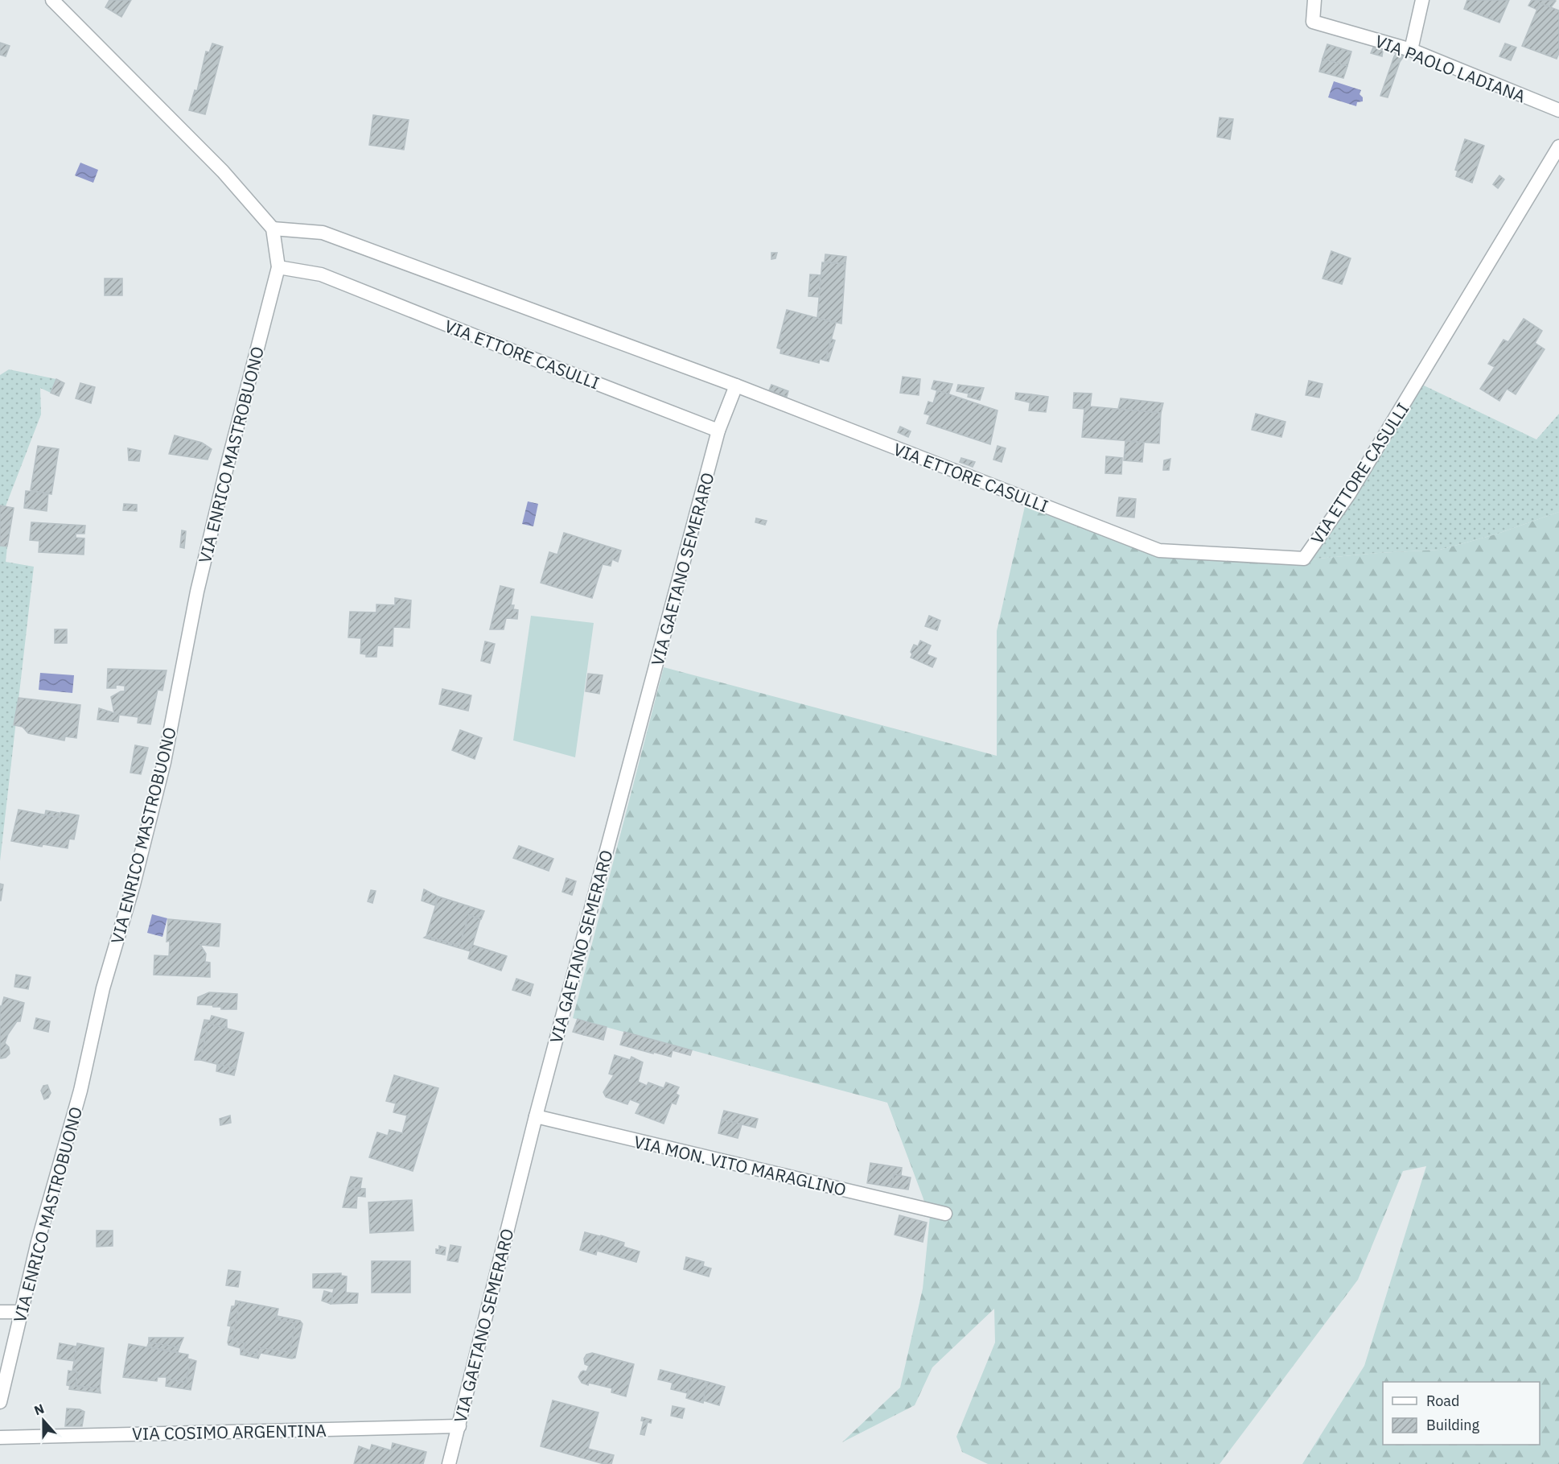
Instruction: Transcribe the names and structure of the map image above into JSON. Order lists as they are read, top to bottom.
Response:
{
  "streets": {
    "street": [
      "VIA PAOLO LADIANA",
      "VIA ETTORE CASULLI",
      "VIA ENRICO MASTROBUONO",
      "VIA GAETANO SEMERARO",
      "VIA MON. VITO MARAGLINO",
      "VIA COSIMO ARGENTINA"
    ]
  },
  "crossings": [
    ["VIA ETTORE CASULLI", "VIA ENRICO MASTROBUONO"],
    ["VIA ETTORE CASULLI", "VIA GAETANO SEMERARO"],
    ["VIA GAETANO SEMERARO", "VIA MON. VITO MARAGLINO"],
    ["VIA GAETANO SEMERARO", "VIA COSIMO ARGENTINA"]
  ],
  "legend": ["Road", "Building"],
  "north": "top"
}
